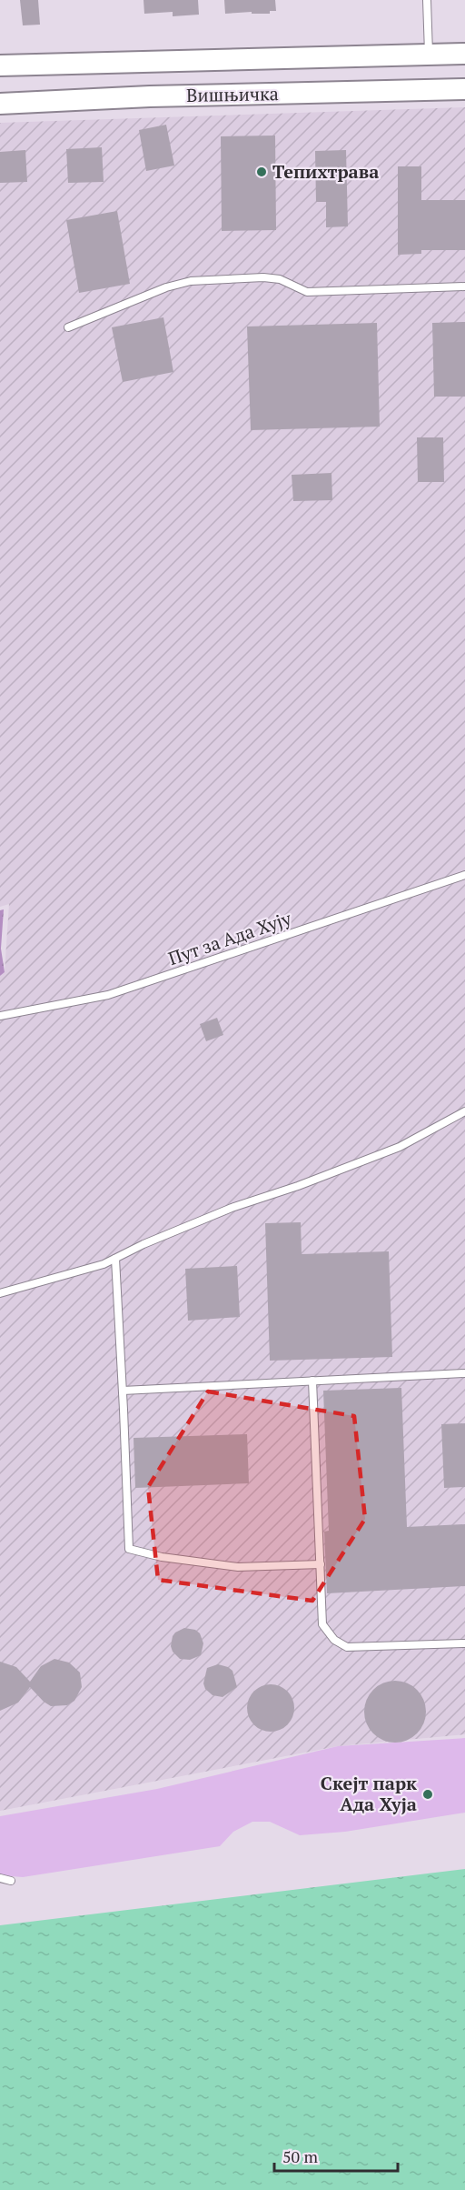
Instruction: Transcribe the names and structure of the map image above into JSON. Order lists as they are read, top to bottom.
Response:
{
  "streets": {
    "main road": ["Вишњичка"],
    "lane": ["Пут за Ада Хују"]
  },
  "places": ["Тепихтрава", "Скејт парк Ада Хуја"],
  "scale_bar": "50 m"
}
